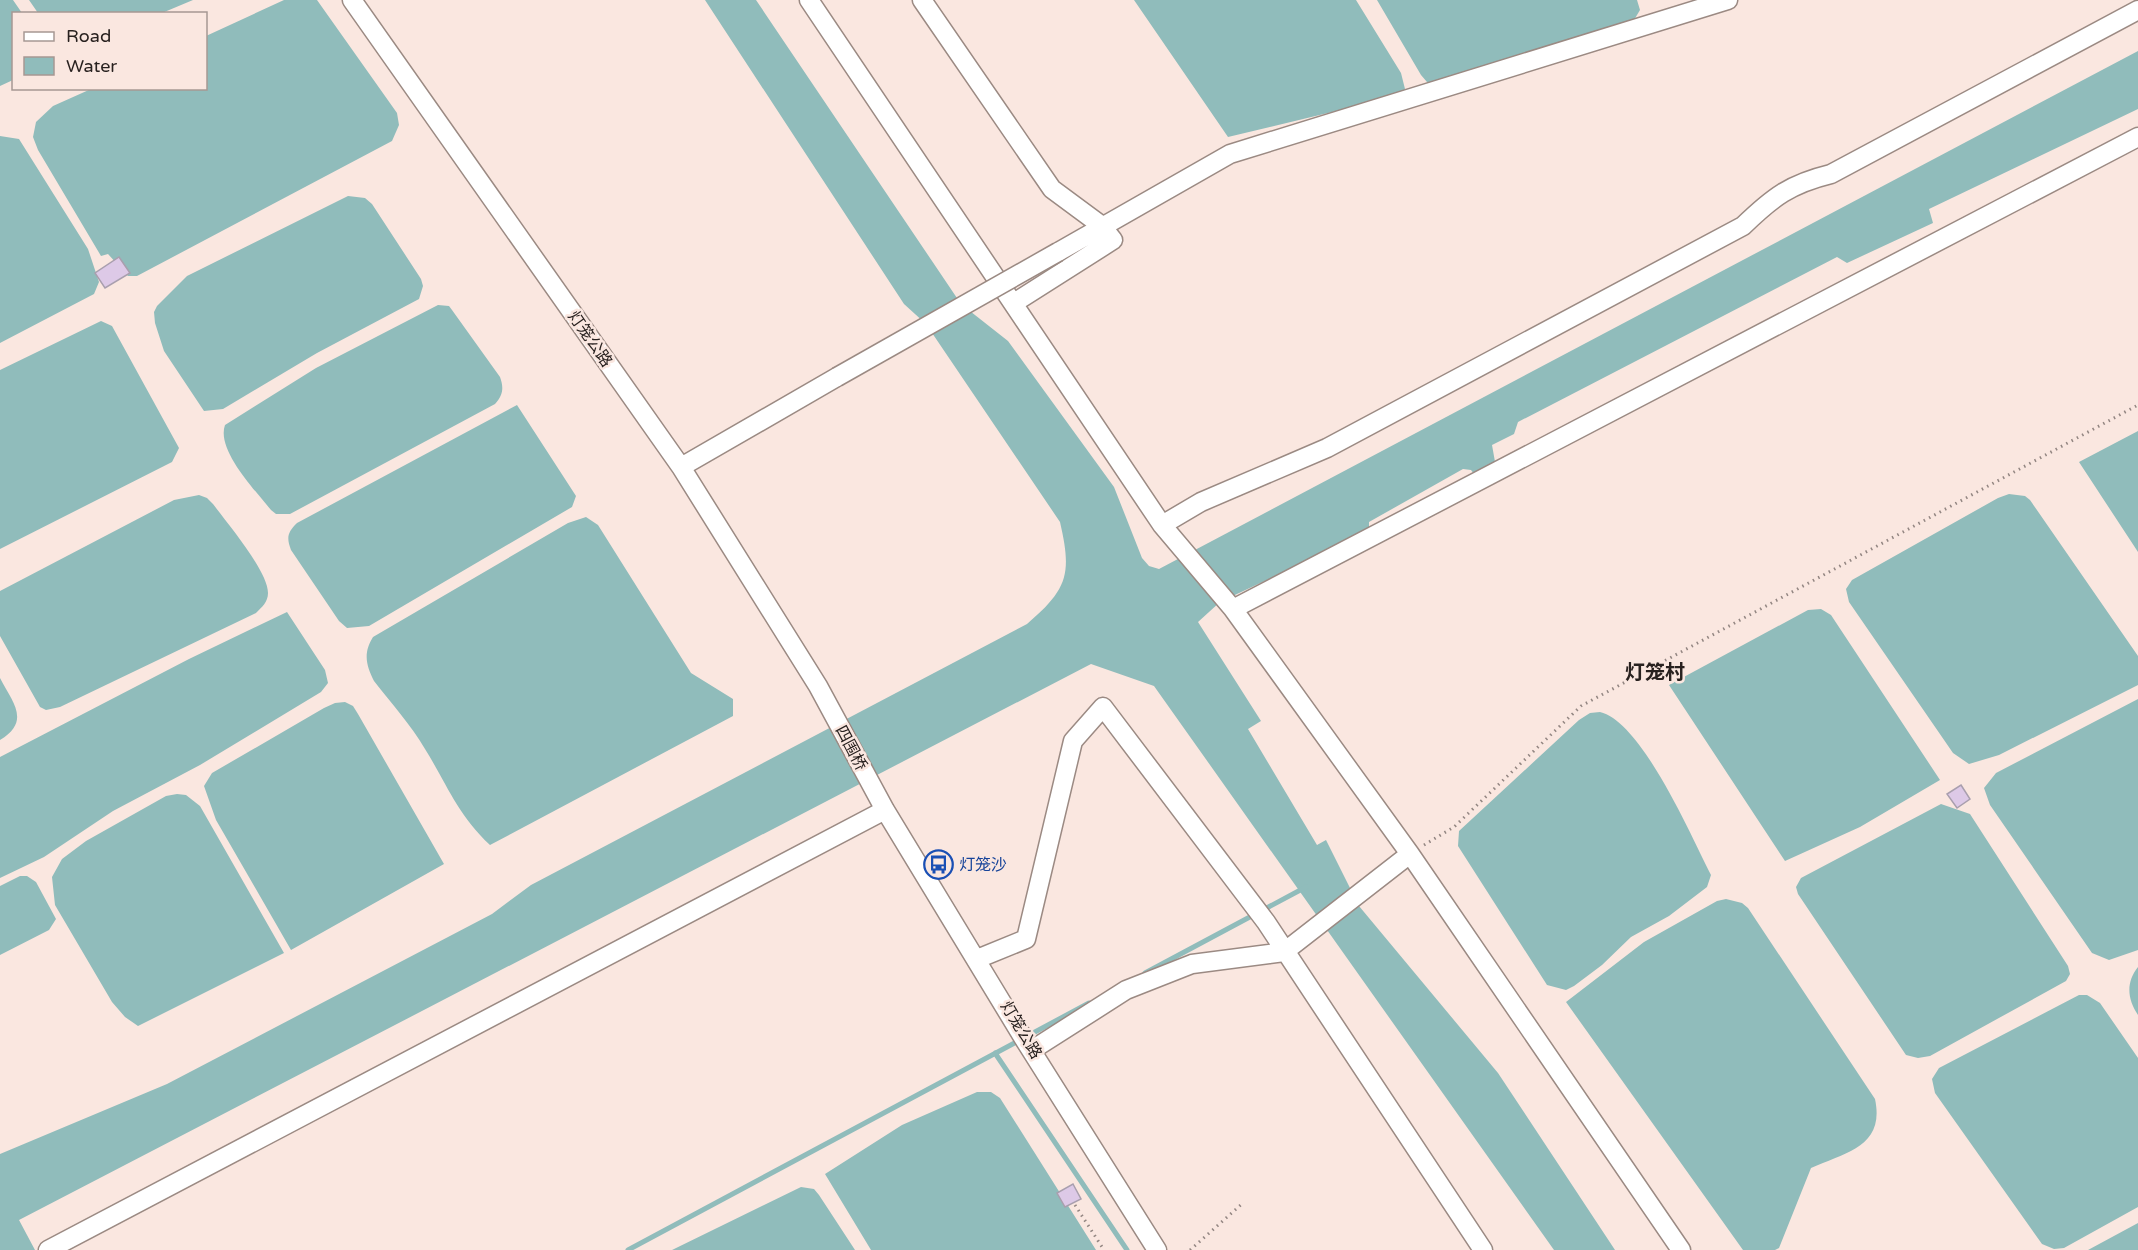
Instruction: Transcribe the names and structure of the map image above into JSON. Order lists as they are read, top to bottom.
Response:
{
  "streets": {
    "street": ["灯笼公路", "四围桥"]
  },
  "crossings": [
    ["灯笼公路", "四围桥"]
  ],
  "districts": ["灯笼村"],
  "places": {
    "bus stop": ["灯笼沙"]
  },
  "legend": ["Road", "Water"]
}
